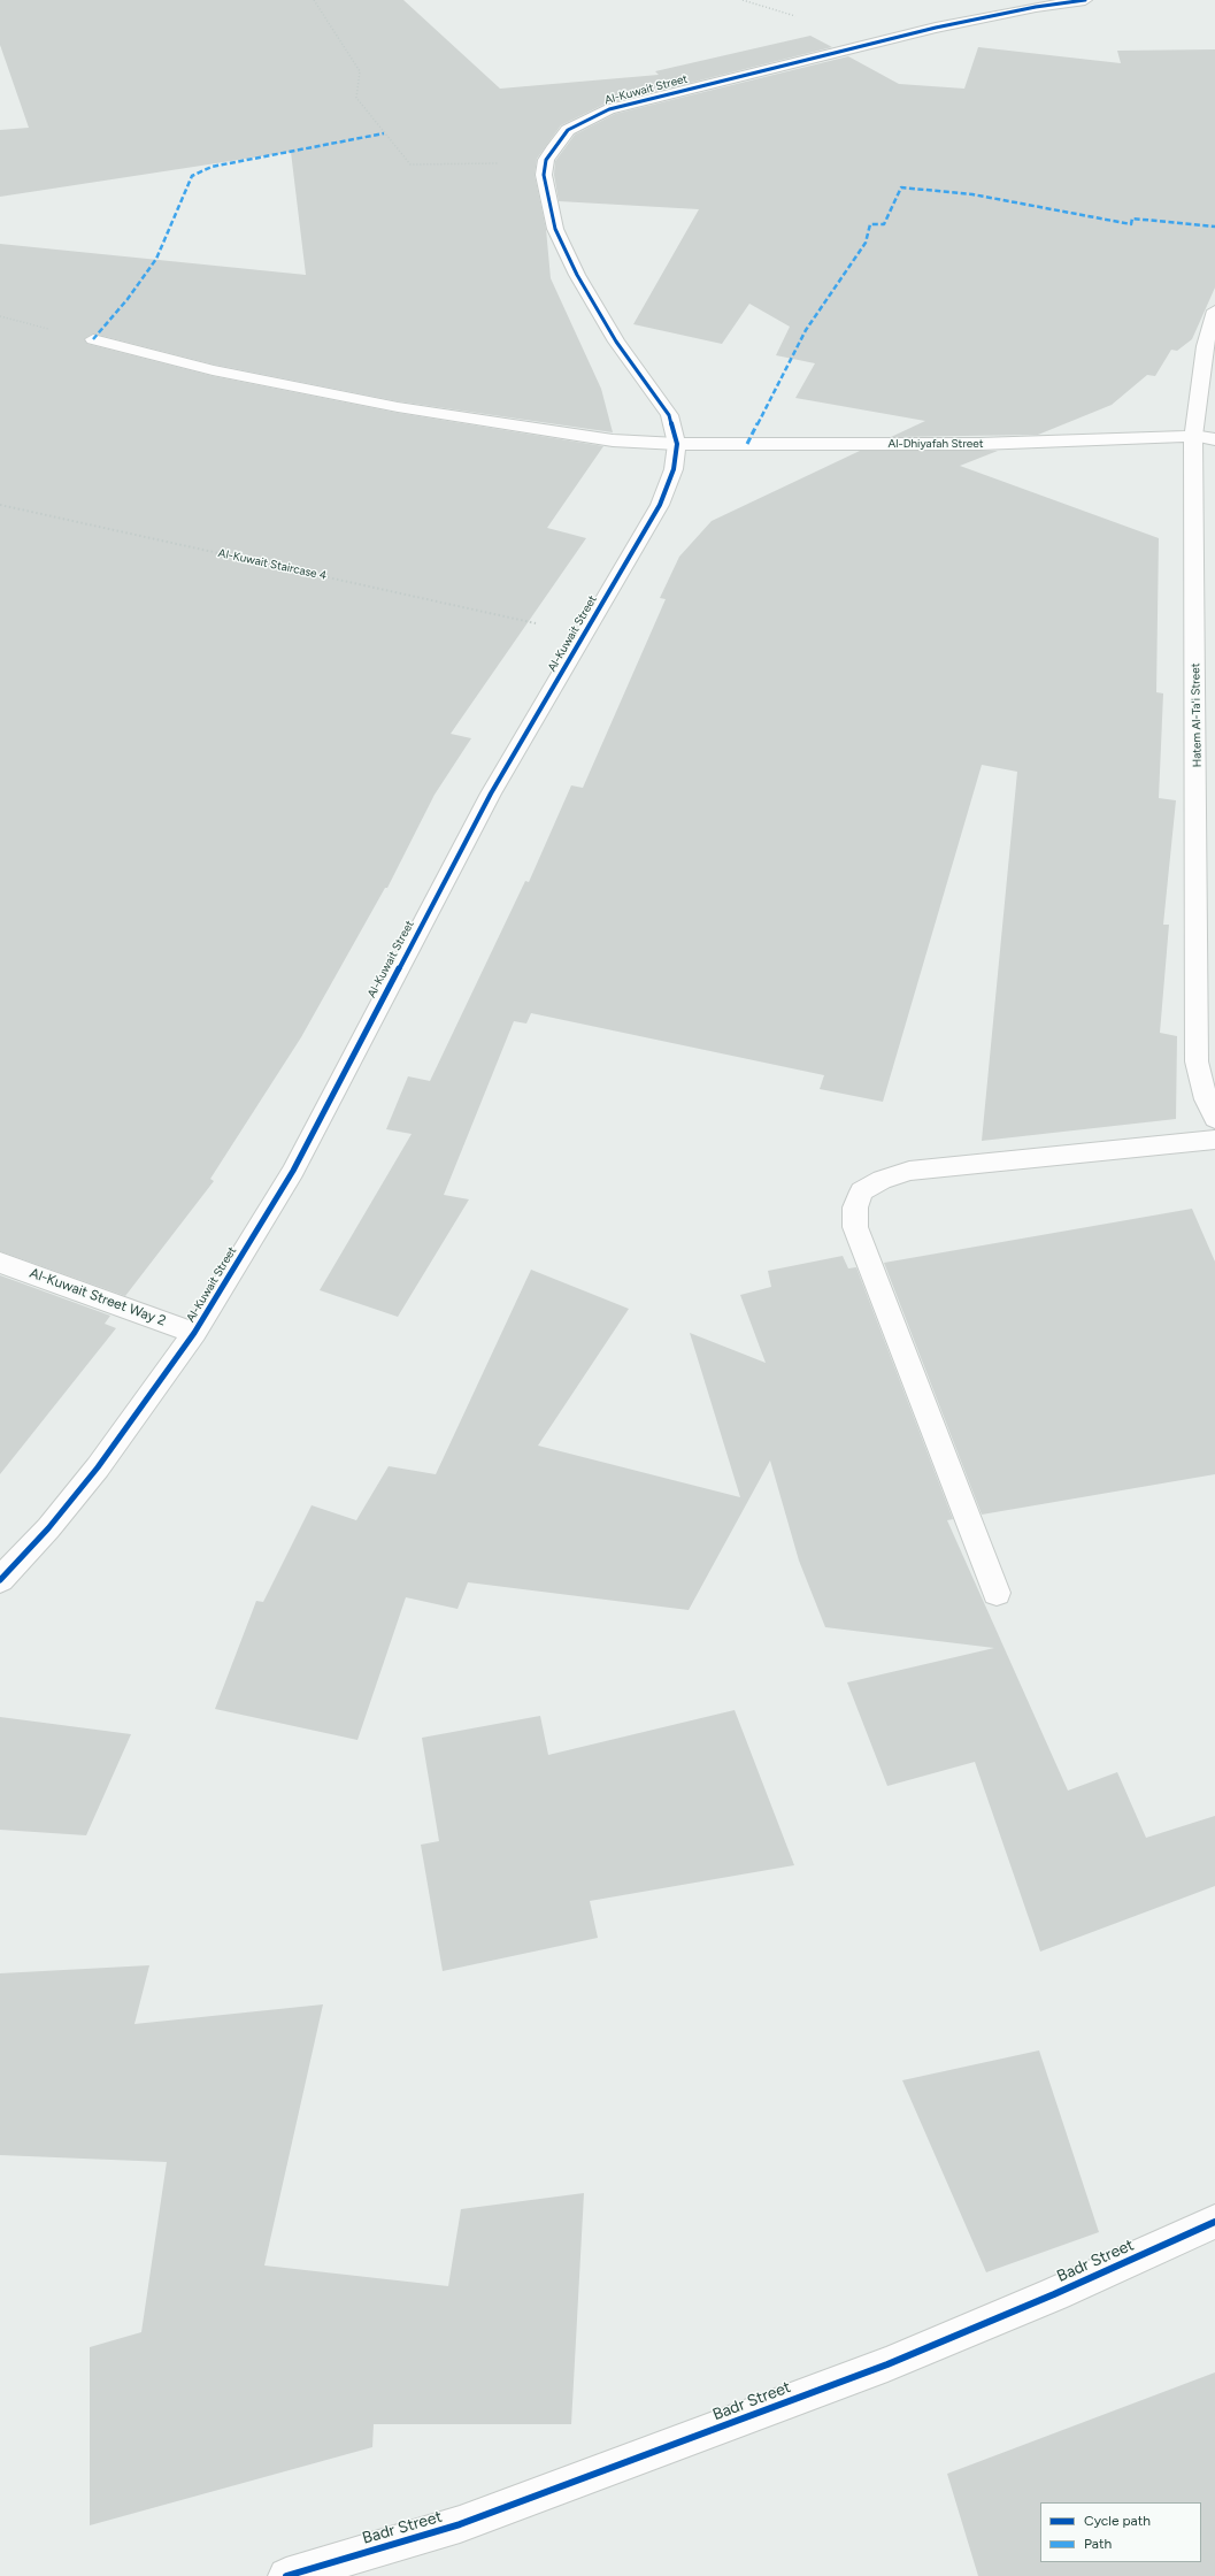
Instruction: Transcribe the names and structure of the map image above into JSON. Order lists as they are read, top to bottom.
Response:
{
  "streets": {
    "street": [
      "Al-Kuwait Street",
      "Al-Dhiyafah Street",
      "Hatem Al-Ta'i Street",
      "Al-Kuwait Street Way 2",
      "Badr Street"
    ],
    "path": ["Al-Kuwait Staircase 4"]
  },
  "crossings": [
    ["Al-Kuwait Street", "Al-Dhiyafah Street"],
    ["Al-Kuwait Street", "Al-Kuwait Street Way 2"],
    ["Al-Dhiyafah Street", "Hatem Al-Ta'i Street"]
  ],
  "legend": ["Cycle path", "Path"]
}
